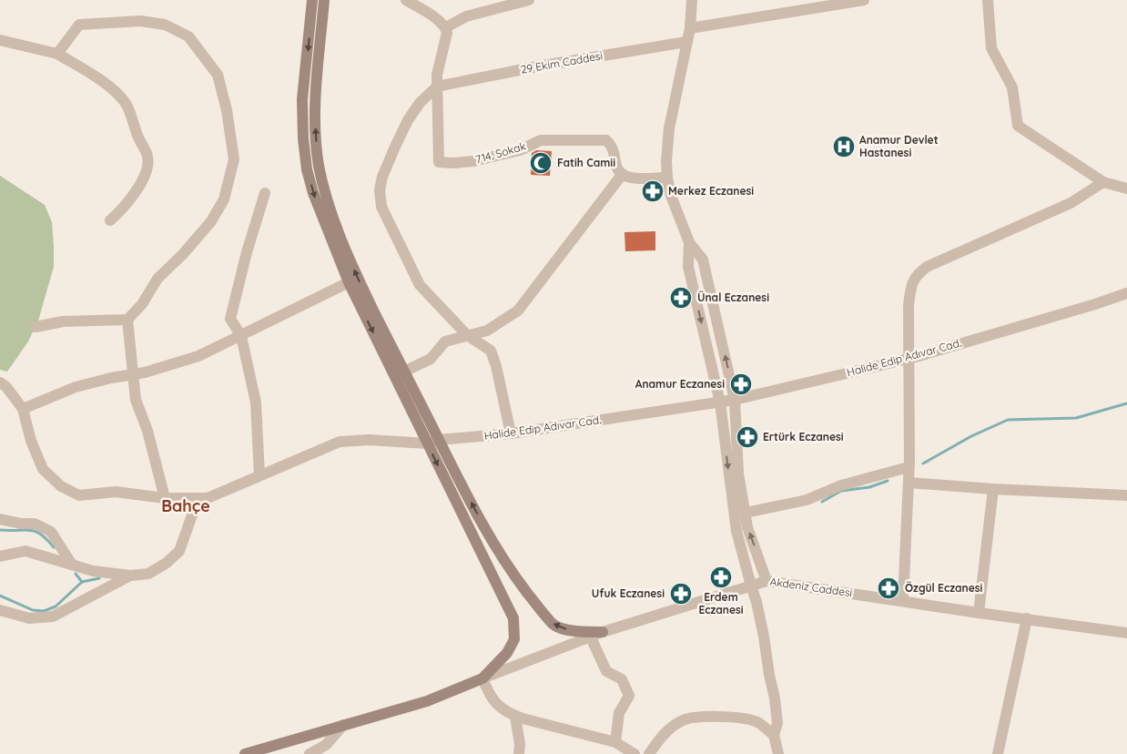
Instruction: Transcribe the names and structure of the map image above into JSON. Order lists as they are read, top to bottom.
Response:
{
  "streets": {
    "street": [
      "29 Ekim Caddesi",
      "714. Sokak",
      "Halide Edip Adıvar Cad.",
      "Akdeniz Caddesi"
    ]
  },
  "crossings": [
    ["29 Ekim Caddesi", "714. Sokak"]
  ],
  "districts": ["Bahçe"],
  "places": {
    "hospital": ["Anamur Devlet Hastanesi"],
    "mosque": ["Fatih Camii"],
    "pharmacy": [
      "Merkez Eczanesi",
      "Ünal Eczanesi",
      "Anamur Eczanesi",
      "Ertürk Eczanesi",
      "Erdem Eczanesi",
      "Özgül Eczanesi",
      "Ufuk Eczanesi"
    ]
  }
}
